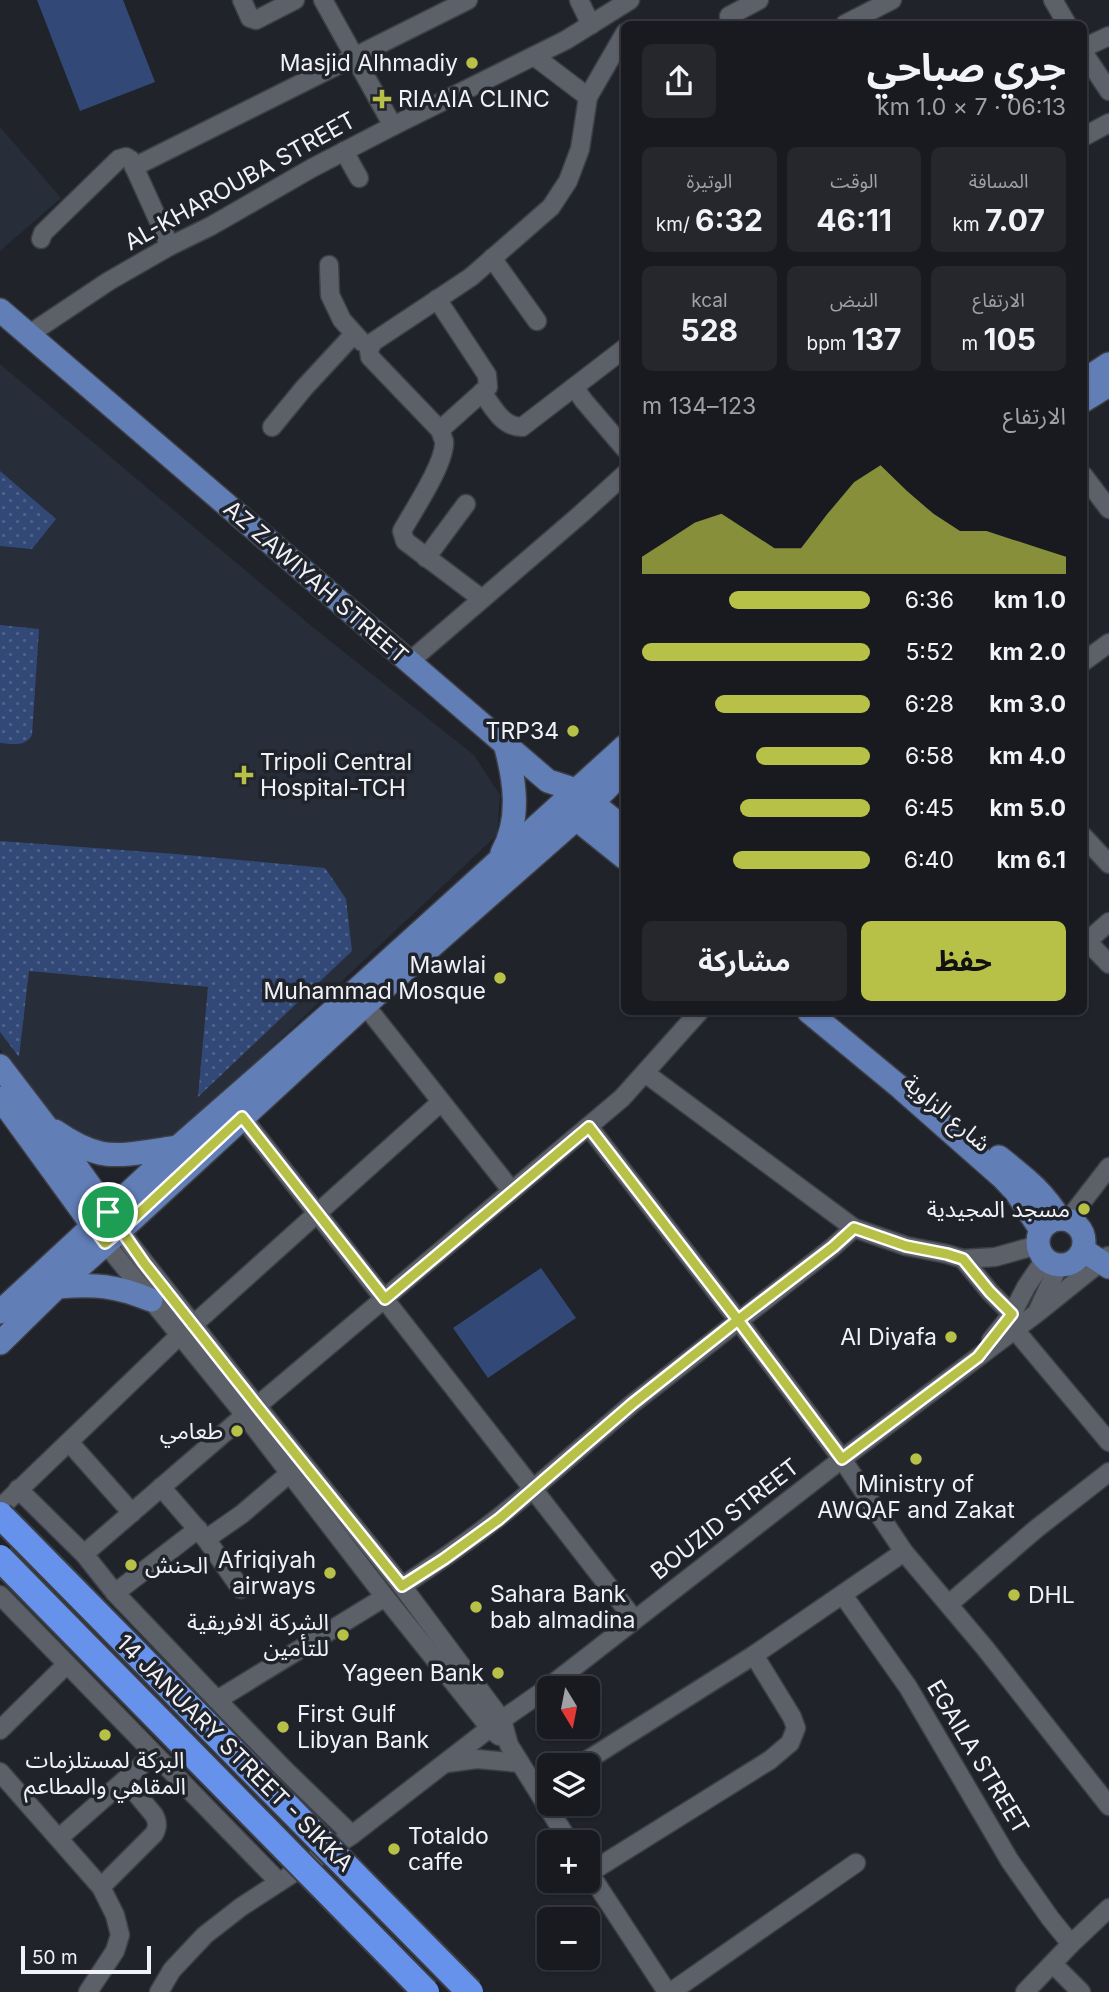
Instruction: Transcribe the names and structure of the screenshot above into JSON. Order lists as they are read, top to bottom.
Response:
{
  "streets": {
    "highway": ["14 JANUARY STREET - SIKKA"],
    "main road": ["AZ ZAWIYAH STREET", "شارع الزاوية"],
    "street": ["AL-KHAROUBA STREET", "BOUZID STREET", "EGAILA STREET"]
  },
  "crossings": [
    ["AL-KHAROUBA STREET", "AZ ZAWIYAH STREET"]
  ],
  "places": {
    "other": [
      "Masjid Alhmadiy",
      "TRP34",
      "Mawlai Muhammad Mosque",
      "مسجد المجيدية",
      "Al Diyafa",
      "طعامي",
      "Ministry of AWQAF and Zakat",
      "الحنش",
      "Afriqiyah airways",
      "DHL",
      "Sahara Bank bab almadina",
      "الشركة الافريقية للتأمين",
      "Yageen Bank",
      "First Gulf Libyan Bank",
      "البركة لمستلزمات المقاهي والمطاعم",
      "Totaldo caffe"
    ],
    "health": ["RIAAIA CLINC", "Tripoli Central Hospital-TCH"]
  },
  "scale_bar": "50 m",
  "north": "bottom",
  "page": {
    "heading": ["جري صباحي", "06:13 · 7 × 1.0 km"],
    "stats": [
      ["المسافة", "7.07 km"],
      ["الوقت", "46:11"],
      ["الوتيرة", "6:32 /km"],
      ["الارتفاع", "105 m"],
      ["النبض", "137 bpm"],
      ["kcal", "528"]
    ],
    "chart": ["الارتفاع", "123–134 m"],
    "list": [
      {
        "name": "1.0 km",
        "note": "6:36"
      },
      {
        "name": "2.0 km",
        "note": "5:52"
      },
      {
        "name": "3.0 km",
        "note": "6:28"
      },
      {
        "name": "4.0 km",
        "note": "6:58"
      },
      {
        "name": "5.0 km",
        "note": "6:45"
      },
      {
        "name": "6.1 km",
        "note": "6:40"
      }
    ],
    "buttons": ["حفظ", "مشاركة"],
    "map_buttons": ["+", "−"],
    "scale": "50 m"
  }
}
